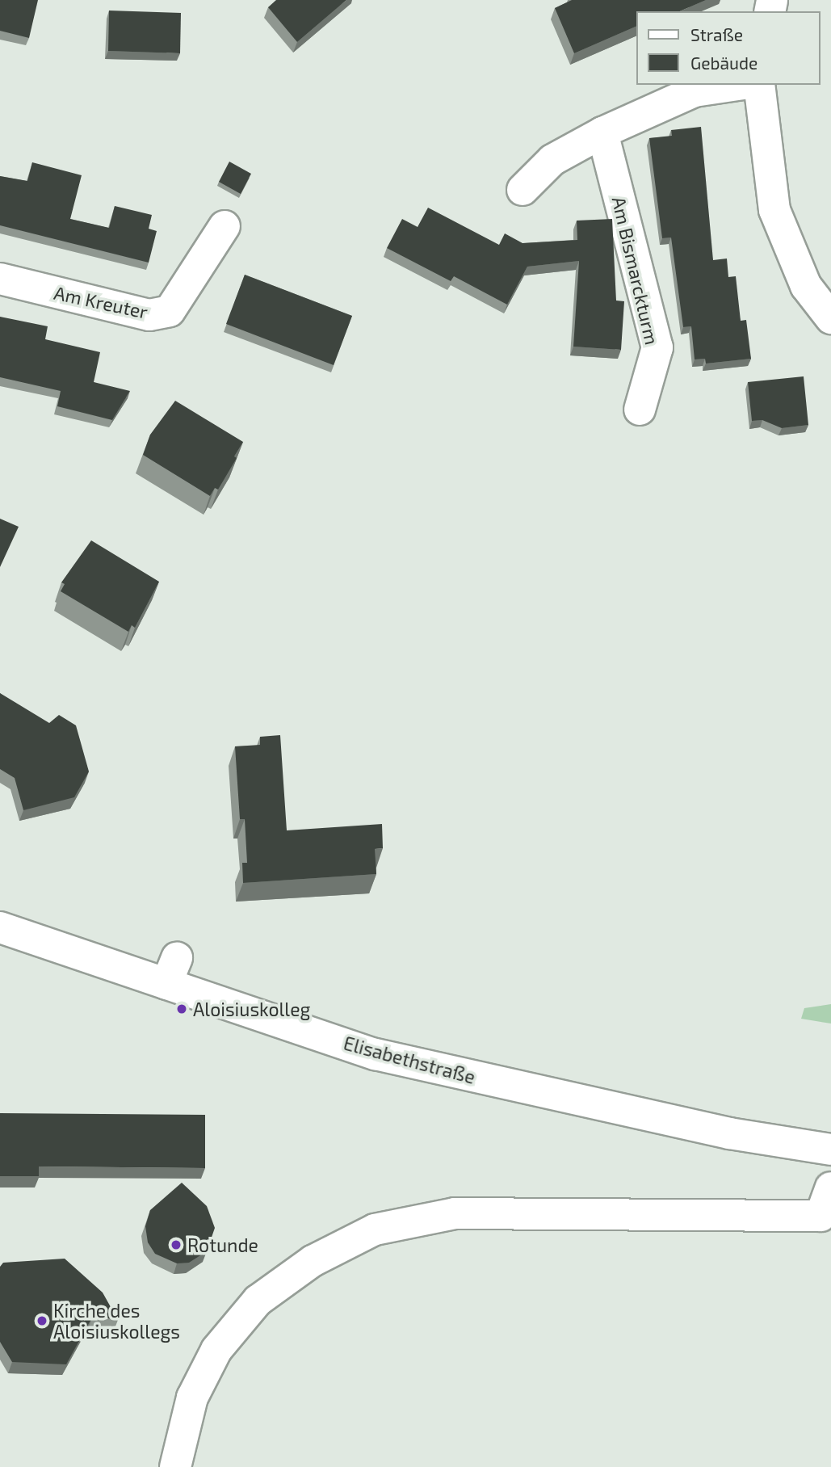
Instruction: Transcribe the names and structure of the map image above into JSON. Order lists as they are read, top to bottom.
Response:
{
  "streets": {
    "street": ["Am Bismarckturm", "Am Kreuter", "Elisabethstraße"]
  },
  "places": ["Aloisiuskolleg", "Rotunde", "Kirche des Aloisiuskollegs"],
  "legend": ["Straße", "Gebäude"]
}
